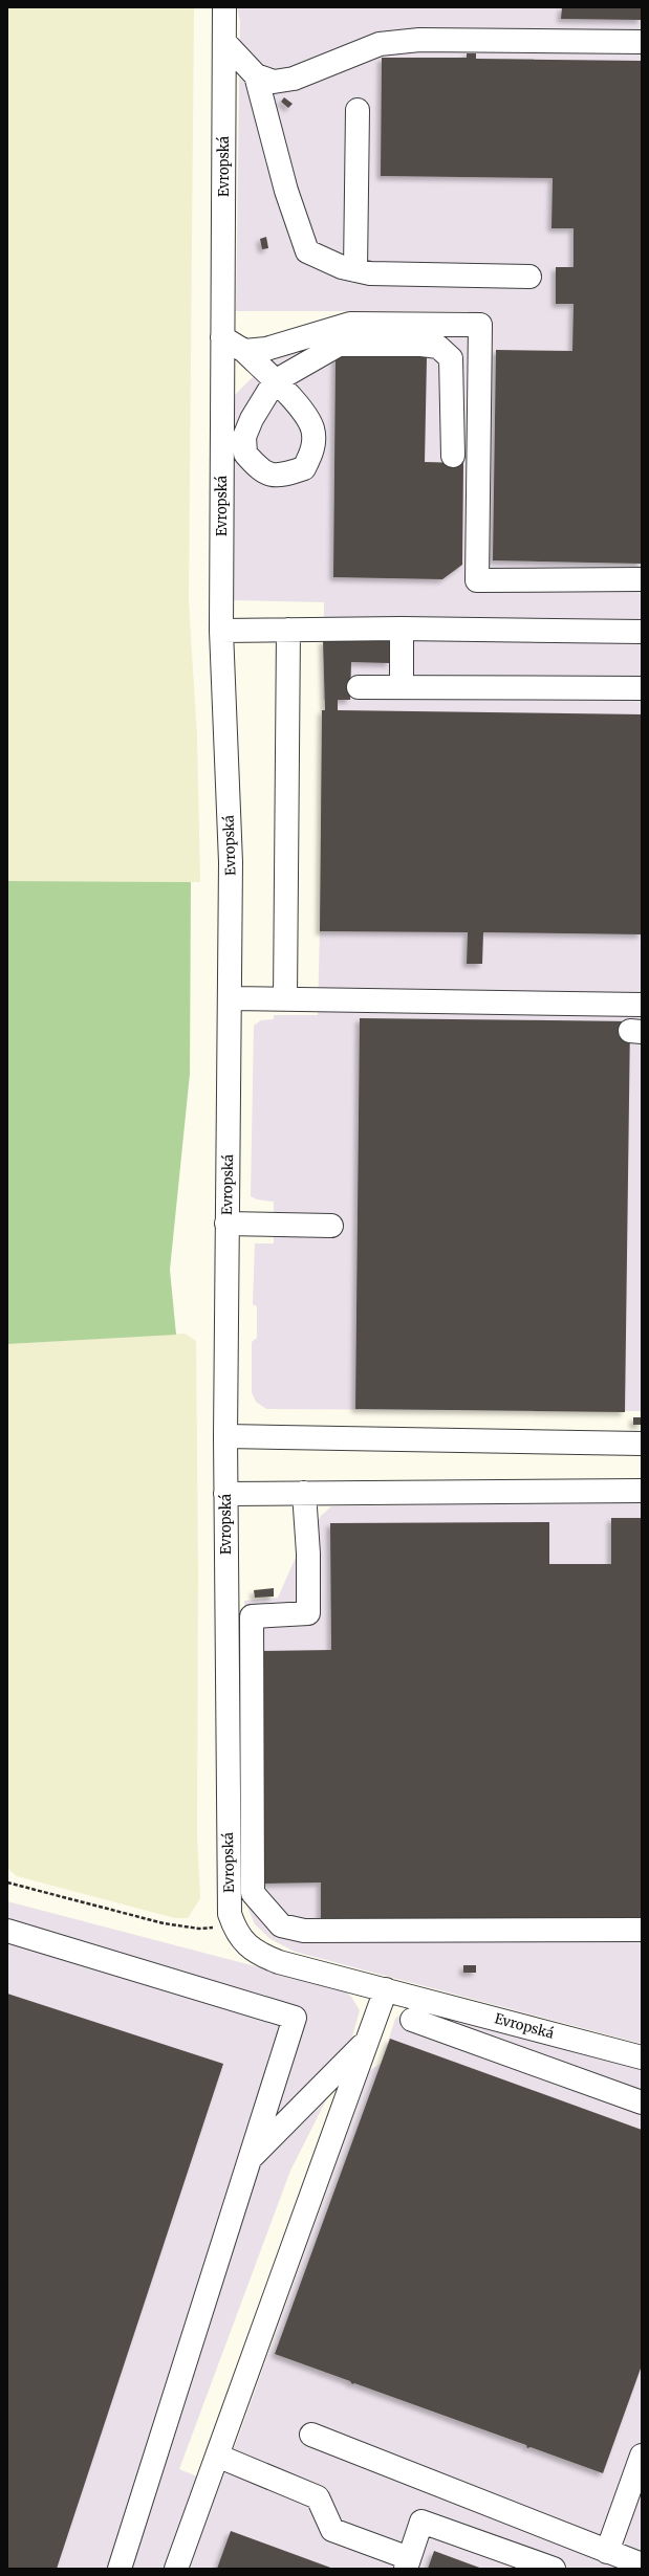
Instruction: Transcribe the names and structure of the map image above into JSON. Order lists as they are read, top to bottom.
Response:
{
  "streets": {
    "street": ["Evropská"]
  }
}
